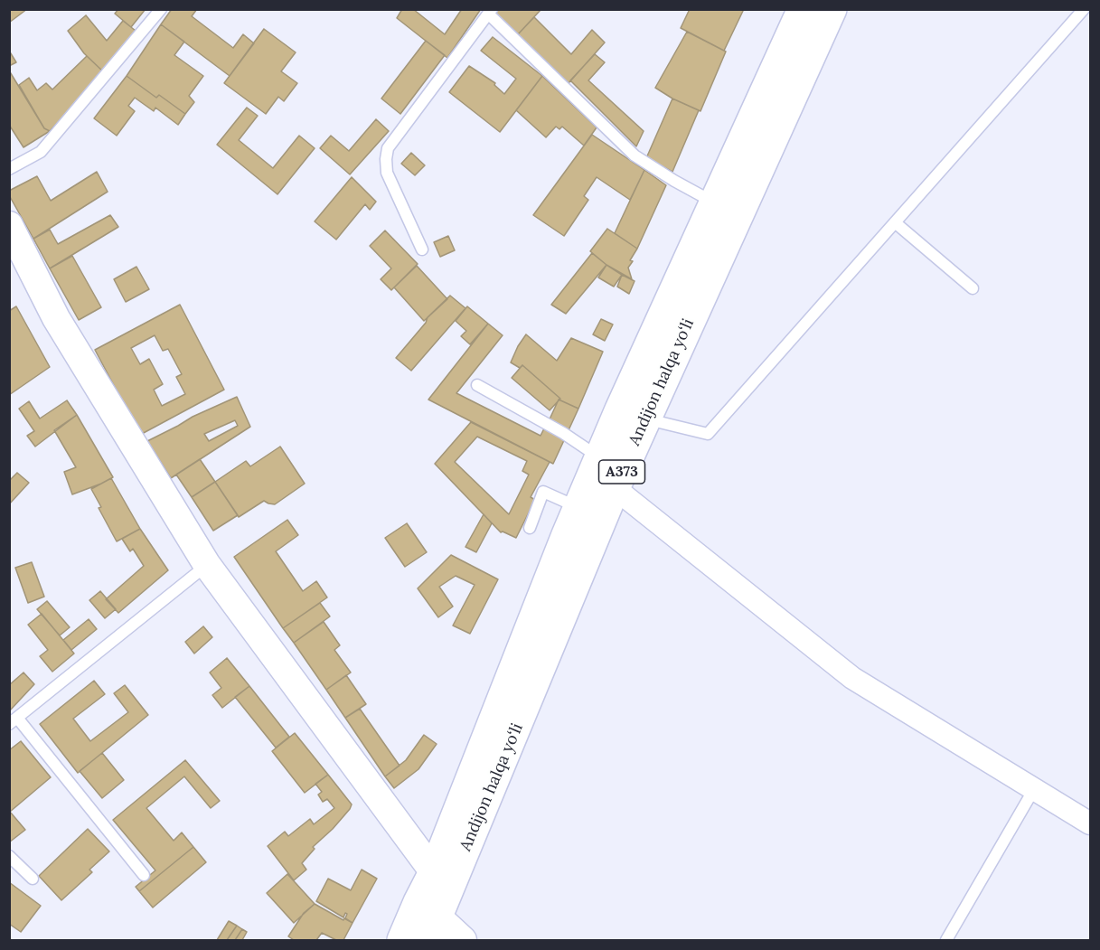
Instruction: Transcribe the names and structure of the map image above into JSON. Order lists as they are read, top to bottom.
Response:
{
  "streets": {
    "highway": ["Andijon halqa yo‘li", "A373"]
  }
}
